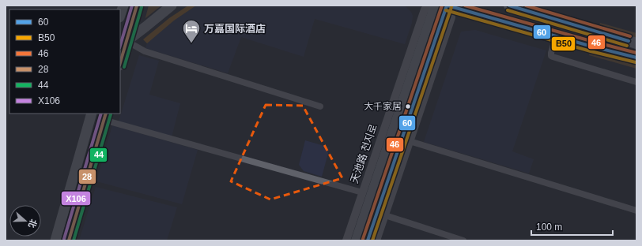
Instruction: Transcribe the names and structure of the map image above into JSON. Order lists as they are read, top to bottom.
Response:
{
  "streets": {
    "main road": ["天池路 천지로"]
  },
  "places": {
    "hotel": ["万嘉国际酒店"],
    "other": ["大千家居"]
  },
  "lines": [
    "transit line 60",
    "transit line 46",
    "transit line 28",
    "transit line X106",
    "transit line B50",
    "transit line 44"
  ],
  "legend": [
    "60",
    "B50",
    "46",
    "28",
    "44",
    "X106"
  ],
  "scale_bar": "100 m",
  "north": "right"
}
